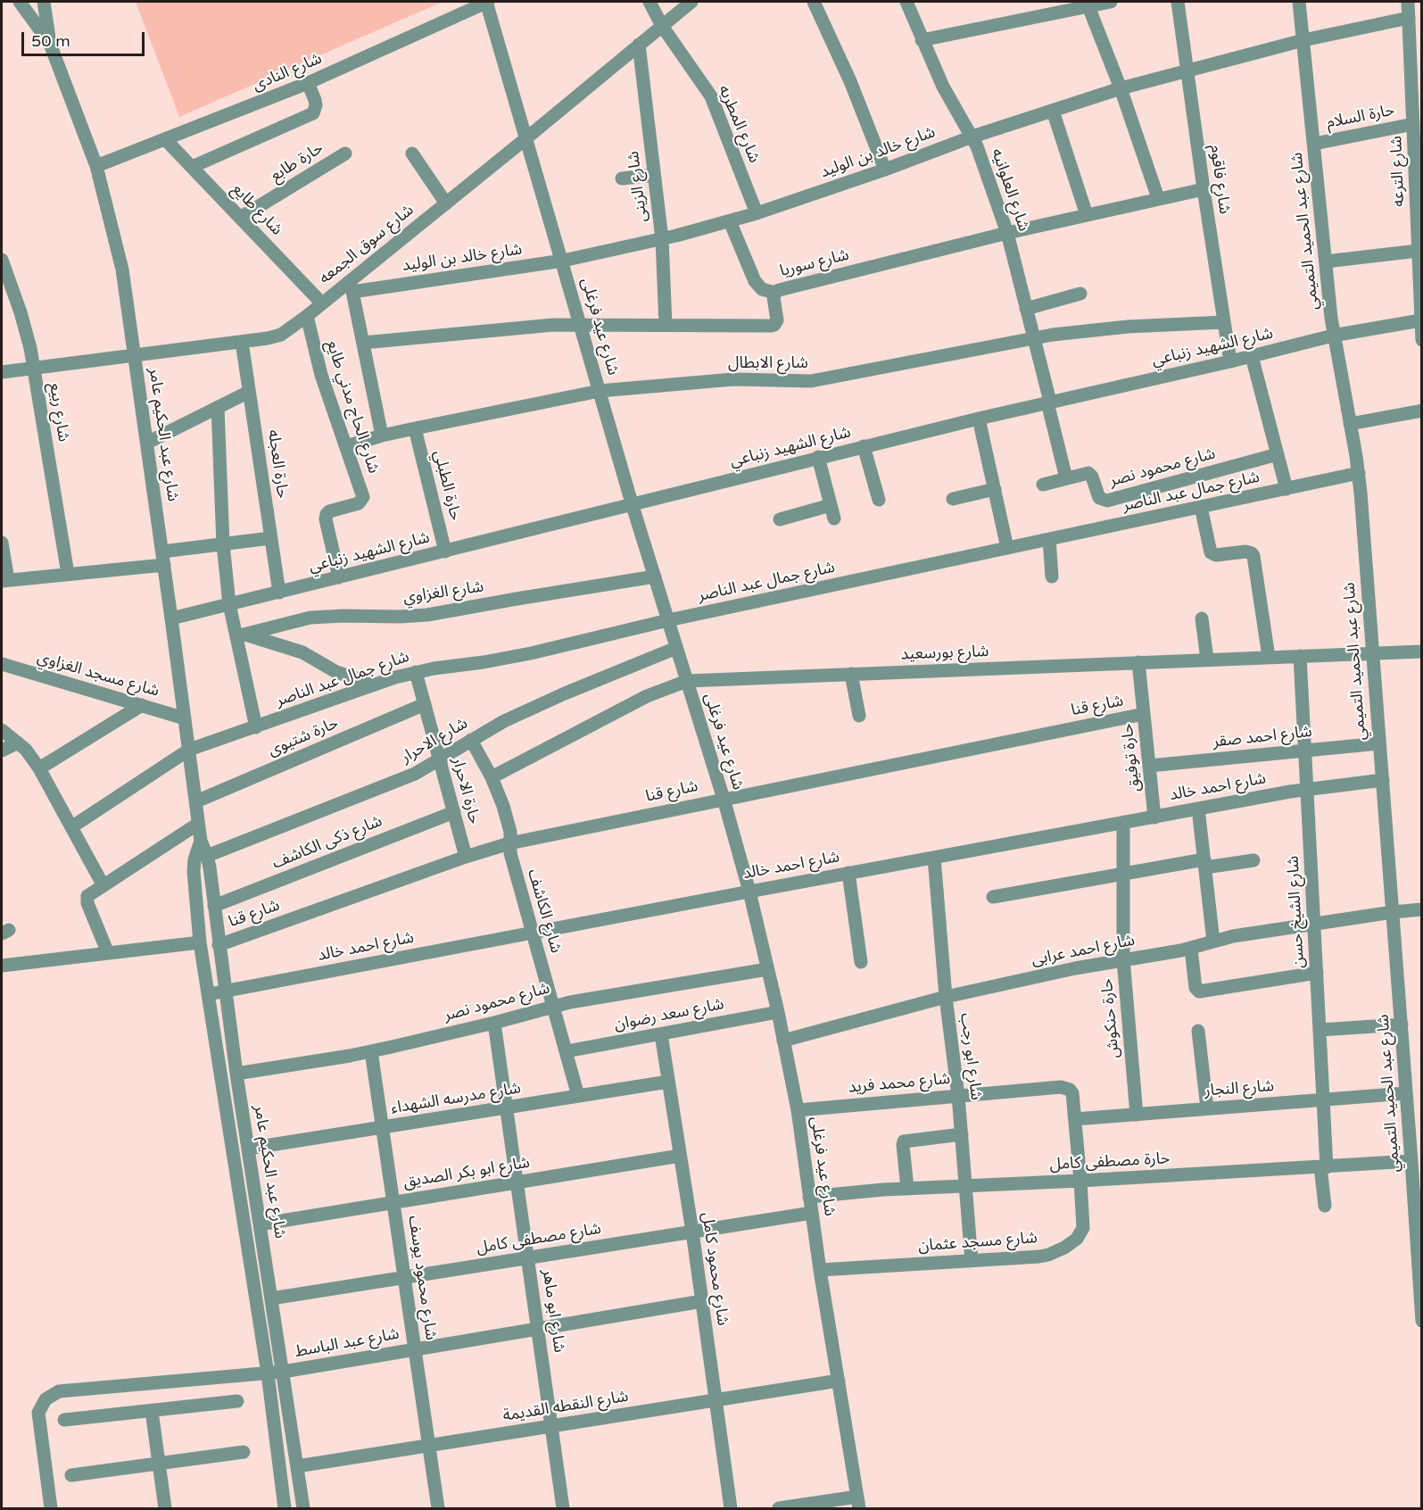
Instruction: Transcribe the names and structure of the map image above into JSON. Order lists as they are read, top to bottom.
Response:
{
  "streets": {
    "street": [
      "شارع النادى",
      "حارة السلام",
      "شارع المطريه",
      "شارع خالد بن الوليد",
      "حارة طابع",
      "شارع الترعه",
      "شارع فاقوم",
      "شارع الزينى",
      "شارع العلوانيه",
      "شارع طايع",
      "شارع عبد الحميد التميمي",
      "شارع سوق الجمعه",
      "شارع سوريا",
      "شارع عيد فرغلى",
      "شارع الشهيد زنباعي",
      "شارع الابطال",
      "شارع الحاج مدني طايع",
      "شارع ربيع",
      "شارع عبد الحكيم عامر",
      "حارة العجله",
      "شارع محمود نصر",
      "حارة الطبلي",
      "شارع جمال عبد الناصر",
      "شارع الغزاوي",
      "شارع بورسعيد",
      "شارع مسجد الغزاوي",
      "شارع قنا",
      "حارة شتيوى",
      "شارع احمد صقر",
      "شارع الاحرار",
      "حارة توفيق",
      "شارع احمد خالد",
      "حارة الاحرار",
      "شارع ذكى الكاشف",
      "شارع الكاشف",
      "شارع الشيخ حسن",
      "شارع احمد عرابى",
      "شارع سعد رضوان",
      "حارة حنكوش",
      "شارع ابو رجب",
      "شارع محمد فريد",
      "شارع النجار",
      "شارع مدرسه الشهداء",
      "حارة مصطفى كامل",
      "شارع ابو بكر الصديق",
      "شارع مصطفى كامل",
      "شارع مسجد عثمان",
      "شارع محمود كامل",
      "شارع محمود يوسف",
      "شارع ابو ماهر",
      "شارع عبد الباسط",
      "شارع النقطه القديمة"
    ]
  },
  "crossings": [
    ["شارع النادى", "شارع طايع"],
    ["شارع النادى", "شارع عيد فرغلى"],
    ["شارع النادى", "شارع عبد الحكيم عامر"],
    ["حارة السلام", "شارع الترعه"],
    ["حارة السلام", "شارع عبد الحميد التميمي"],
    ["شارع المطريه", "شارع خالد بن الوليد"],
    ["شارع المطريه", "شارع سوق الجمعه"],
    ["شارع خالد بن الوليد", "شارع الترعه"],
    ["شارع خالد بن الوليد", "شارع فاقوم"],
    ["شارع خالد بن الوليد", "شارع الزينى"],
    ["شارع خالد بن الوليد", "شارع العلوانيه"],
    ["شارع خالد بن الوليد", "شارع عبد الحميد التميمي"],
    ["شارع خالد بن الوليد", "شارع سوق الجمعه"],
    ["شارع خالد بن الوليد", "شارع عيد فرغلى"],
    ["حارة طابع", "شارع طايع"],
    ["شارع الترعه", "شارع الشهيد زنباعي"],
    ["شارع فاقوم", "شارع سوريا"],
    ["شارع فاقوم", "شارع الشهيد زنباعي"],
    ["شارع فاقوم", "شارع الابطال"],
    ["شارع الزينى", "شارع سوق الجمعه"],
    ["شارع الزينى", "شارع سوريا"],
    ["شارع العلوانيه", "شارع سوريا"],
    ["شارع العلوانيه", "شارع الشهيد زنباعي"],
    ["شارع العلوانيه", "شارع الابطال"],
    ["شارع العلوانيه", "شارع محمود نصر"],
    ["شارع طايع", "شارع سوق الجمعه"],
    ["شارع عبد الحميد التميمي", "شارع الشهيد زنباعي"],
    ["شارع عبد الحميد التميمي", "شارع جمال عبد الناصر"],
    ["شارع عبد الحميد التميمي", "شارع بورسعيد"],
    ["شارع عبد الحميد التميمي", "شارع احمد صقر"],
    ["شارع عبد الحميد التميمي", "شارع احمد خالد"],
    ["شارع عبد الحميد التميمي", "شارع احمد عرابى"],
    ["شارع عبد الحميد التميمي", "شارع النجار"],
    ["شارع عبد الحميد التميمي", "حارة مصطفى كامل"],
    ["شارع سوق الجمعه", "شارع عيد فرغلى"],
    ["شارع سوق الجمعه", "شارع الحاج مدني طايع"],
    ["شارع سوق الجمعه", "شارع ربيع"],
    ["شارع سوق الجمعه", "شارع عبد الحكيم عامر"],
    ["شارع سوق الجمعه", "حارة العجله"],
    ["شارع سوريا", "شارع عيد فرغلى"],
    ["شارع عيد فرغلى", "شارع الشهيد زنباعي"],
    ["شارع عيد فرغلى", "شارع الابطال"],
    ["شارع عيد فرغلى", "شارع محمود نصر"],
    ["شارع عيد فرغلى", "شارع جمال عبد الناصر"],
    ["شارع عيد فرغلى", "شارع الغزاوي"],
    ["شارع عيد فرغلى", "شارع بورسعيد"],
    ["شارع عيد فرغلى", "شارع قنا"],
    ["شارع عيد فرغلى", "شارع الاحرار"],
    ["شارع عيد فرغلى", "شارع احمد خالد"],
    ["شارع عيد فرغلى", "شارع احمد عرابى"],
    ["شارع عيد فرغلى", "شارع سعد رضوان"],
    ["شارع عيد فرغلى", "شارع محمد فريد"],
    ["شارع عيد فرغلى", "حارة مصطفى كامل"],
    ["شارع عيد فرغلى", "شارع مصطفى كامل"],
    ["شارع عيد فرغلى", "شارع مسجد عثمان"],
    ["شارع عيد فرغلى", "شارع النقطه القديمة"],
    ["شارع الشهيد زنباعي", "شارع الحاج مدني طايع"],
    ["شارع الشهيد زنباعي", "شارع عبد الحكيم عامر"],
    ["شارع الشهيد زنباعي", "حارة العجله"],
    ["شارع الشهيد زنباعي", "حارة الطبلي"],
    ["شارع الابطال", "شارع الحاج مدني طايع"],
    ["شارع الابطال", "حارة الطبلي"],
    ["شارع عبد الحكيم عامر", "شارع محمود نصر"],
    ["شارع عبد الحكيم عامر", "شارع جمال عبد الناصر"],
    ["شارع عبد الحكيم عامر", "شارع مسجد الغزاوي"],
    ["شارع عبد الحكيم عامر", "شارع قنا"],
    ["شارع عبد الحكيم عامر", "حارة شتيوى"],
    ["شارع عبد الحكيم عامر", "شارع الاحرار"],
    ["شارع عبد الحكيم عامر", "شارع احمد خالد"],
    ["شارع عبد الحكيم عامر", "شارع ذكى الكاشف"],
    ["شارع عبد الحكيم عامر", "شارع مدرسه الشهداء"],
    ["شارع عبد الحكيم عامر", "شارع ابو بكر الصديق"],
    ["شارع عبد الحكيم عامر", "شارع مصطفى كامل"],
    ["شارع عبد الحكيم عامر", "شارع عبد الباسط"],
    ["شارع عبد الحكيم عامر", "شارع النقطه القديمة"],
    ["شارع محمود نصر", "شارع الكاشف"],
    ["شارع محمود نصر", "شارع محمود يوسف"],
    ["شارع محمود نصر", "شارع ابو ماهر"],
    ["شارع جمال عبد الناصر", "حارة الاحرار"],
    ["شارع بورسعيد", "حارة توفيق"],
    ["شارع بورسعيد", "شارع الكاشف"],
    ["شارع بورسعيد", "شارع الشيخ حسن"],
    ["شارع قنا", "حارة توفيق"],
    ["شارع قنا", "حارة الاحرار"],
    ["شارع قنا", "شارع الكاشف"],
    ["حارة شتيوى", "حارة الاحرار"],
    ["شارع احمد صقر", "حارة توفيق"],
    ["شارع احمد صقر", "شارع الشيخ حسن"],
    ["شارع الاحرار", "حارة الاحرار"],
    ["شارع الاحرار", "شارع الكاشف"],
    ["حارة توفيق", "شارع احمد خالد"],
    ["شارع احمد خالد", "شارع الكاشف"],
    ["شارع احمد خالد", "شارع الشيخ حسن"],
    ["شارع احمد خالد", "حارة حنكوش"],
    ["شارع احمد خالد", "شارع ابو رجب"],
    ["حارة الاحرار", "شارع ذكى الكاشف"],
    ["شارع الكاشف", "شارع سعد رضوان"],
    ["شارع الكاشف", "شارع مدرسه الشهداء"],
    ["شارع الشيخ حسن", "شارع احمد عرابى"],
    ["شارع الشيخ حسن", "شارع النجار"],
    ["شارع الشيخ حسن", "حارة مصطفى كامل"],
    ["شارع احمد عرابى", "حارة حنكوش"],
    ["شارع احمد عرابى", "شارع ابو رجب"],
    ["شارع سعد رضوان", "شارع محمود كامل"],
    ["حارة حنكوش", "شارع النجار"],
    ["شارع ابو رجب", "شارع محمد فريد"],
    ["شارع ابو رجب", "حارة مصطفى كامل"],
    ["شارع ابو رجب", "شارع مسجد عثمان"],
    ["شارع محمد فريد", "شارع النجار"],
    ["شارع محمد فريد", "شارع مسجد عثمان"],
    ["شارع النجار", "شارع مسجد عثمان"],
    ["شارع مدرسه الشهداء", "شارع محمود كامل"],
    ["شارع مدرسه الشهداء", "شارع محمود يوسف"],
    ["شارع مدرسه الشهداء", "شارع ابو ماهر"],
    ["حارة مصطفى كامل", "شارع مسجد عثمان"],
    ["شارع ابو بكر الصديق", "شارع محمود كامل"],
    ["شارع ابو بكر الصديق", "شارع محمود يوسف"],
    ["شارع ابو بكر الصديق", "شارع ابو ماهر"],
    ["شارع مصطفى كامل", "شارع محمود كامل"],
    ["شارع مصطفى كامل", "شارع محمود يوسف"],
    ["شارع مصطفى كامل", "شارع ابو ماهر"],
    ["شارع محمود كامل", "شارع عبد الباسط"],
    ["شارع محمود كامل", "شارع النقطه القديمة"],
    ["شارع محمود يوسف", "شارع عبد الباسط"],
    ["شارع محمود يوسف", "شارع النقطه القديمة"],
    ["شارع ابو ماهر", "شارع عبد الباسط"],
    ["شارع ابو ماهر", "شارع النقطه القديمة"]
  ],
  "scale_bar": "50 m"
}
